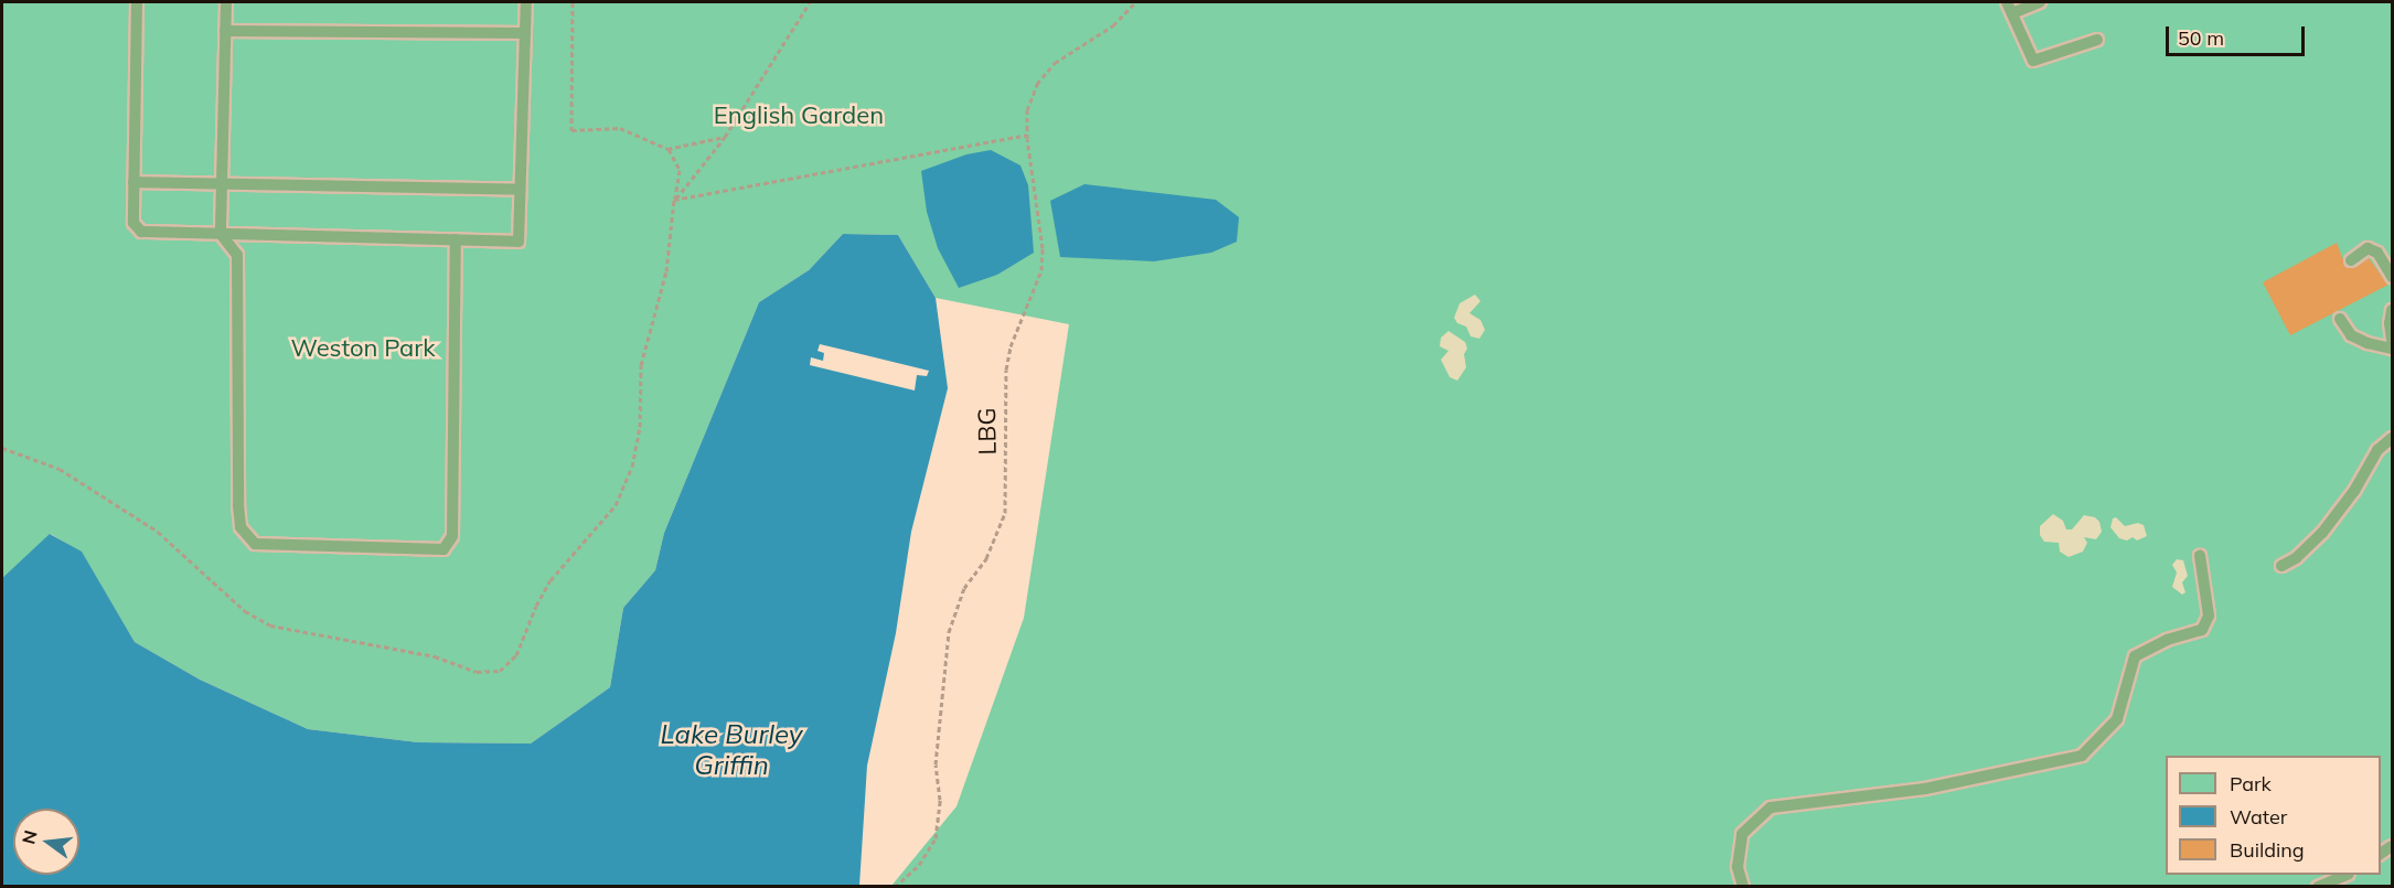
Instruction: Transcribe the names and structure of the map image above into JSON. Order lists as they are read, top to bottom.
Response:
{
  "streets": {
    "path": ["LBG"]
  },
  "water": ["Lake Burley Griffin"],
  "parks": ["English Garden", "Weston Park"],
  "legend": ["Park", "Water", "Building"],
  "scale_bar": "50 m",
  "north": "left"
}
